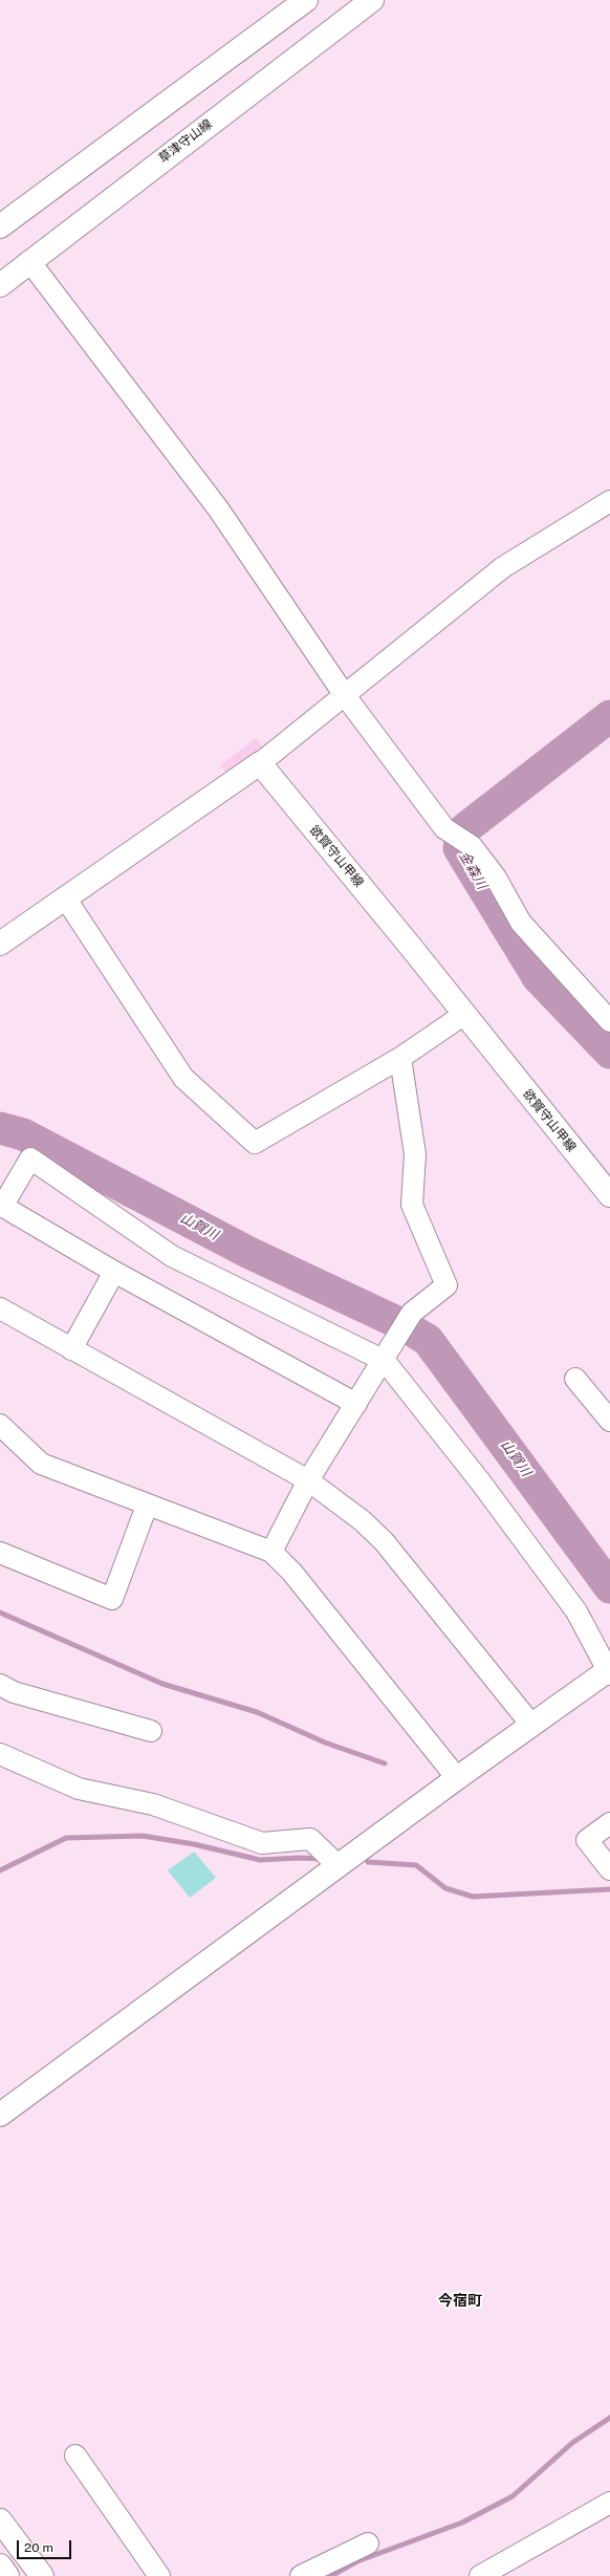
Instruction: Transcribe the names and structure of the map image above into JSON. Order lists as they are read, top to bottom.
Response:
{
  "streets": {
    "main road": ["草津守山線", "欲賀守山甲線"]
  },
  "districts": ["今宿町"],
  "water": ["金森川", "山賀川"],
  "scale_bar": "20 m"
}
